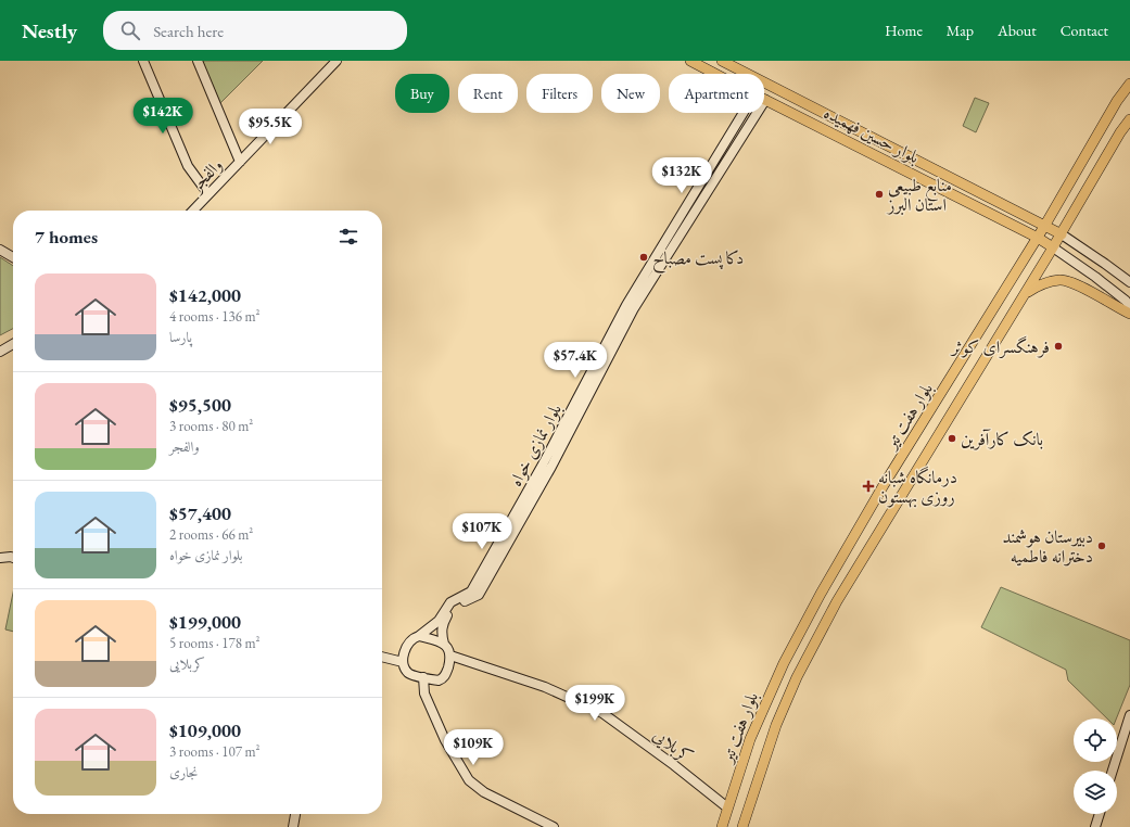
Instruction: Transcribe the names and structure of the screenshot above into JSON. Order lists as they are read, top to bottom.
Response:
{
  "streets": {
    "main road": ["بلوار حسین فهمیده", "بلوار هفت تیر"],
    "street": ["والفجر", "بلوار نمازی خواه", "کربلایی"]
  },
  "crossings": [
    ["بلوار حسین فهمیده", "بلوار هفت تیر"],
    ["بلوار حسین فهمیده", "بلوار نمازی خواه"],
    ["بلوار هفت تیر", "کربلایی"],
    ["بلوار نمازی خواه", "کربلایی"]
  ],
  "places": {
    "other": [
      "منابع طبیعی استان البرز",
      "دکا پست مصباح",
      "فرهنگسرای کوثر",
      "بانک کارآفرین",
      "دبیرستان هوشمند دخترانه فاطمیه"
    ],
    "health": ["درمانگاه شبانه روزی بهستون"]
  },
  "page": {
    "header": "Nestly",
    "search": "Search here",
    "nav": [
      "Home",
      "Map",
      "About",
      "Contact"
    ],
    "chip": [
      "Buy",
      "Rent",
      "Filters",
      "New",
      "Apartment"
    ],
    "price": [
      "$142K",
      "$95.5K",
      "$132K",
      "$57.4K",
      "$107K",
      "$199K",
      "$109K"
    ],
    "heading": "7 homes",
    "list": [
      {
        "name": "$142,000",
        "note": "4 rooms · 136 m² · پارسا"
      },
      {
        "name": "$95,500",
        "note": "3 rooms · 80 m² · والفجر"
      },
      {
        "name": "$57,400",
        "note": "2 rooms · 66 m² · بلوار نمازی خواه"
      },
      {
        "name": "$199,000",
        "note": "5 rooms · 178 m² · کربلایی"
      },
      {
        "name": "$109,000",
        "note": "3 rooms · 107 m² · نجاری"
      }
    ]
  }
}
